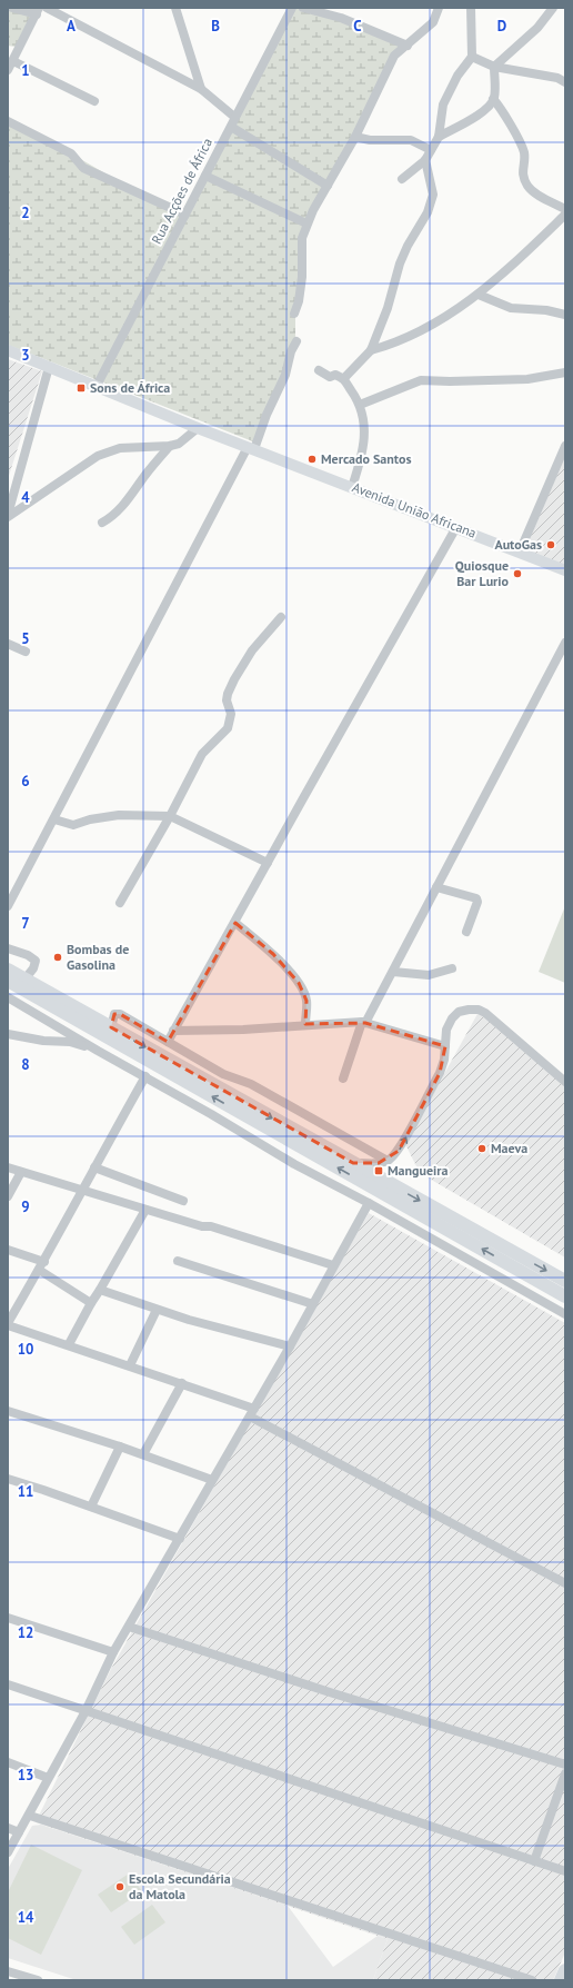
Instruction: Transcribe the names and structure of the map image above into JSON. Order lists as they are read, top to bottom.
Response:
{
  "streets": {
    "main road": ["Avenida União Africana"],
    "street": ["Rua Acções de África"]
  },
  "crossings": [
    ["Rua Acções de África", "Avenida União Africana"]
  ],
  "places": {
    "transit": ["Sons de África", "Mangueira"],
    "other": [
      "Mercado Santos",
      "AutoGas",
      "Quiosque Bar Lurio",
      "Bombas de Gasolina",
      "Maeva",
      "Escola Secundária da Matola"
    ]
  },
  "grid": {
    "columns": [
      "A",
      "B",
      "C",
      "D"
    ],
    "rows": [
      "1",
      "2",
      "3",
      "4",
      "5",
      "6",
      "7",
      "8",
      "9",
      "10",
      "11",
      "12",
      "13",
      "14"
    ]
  }
}
